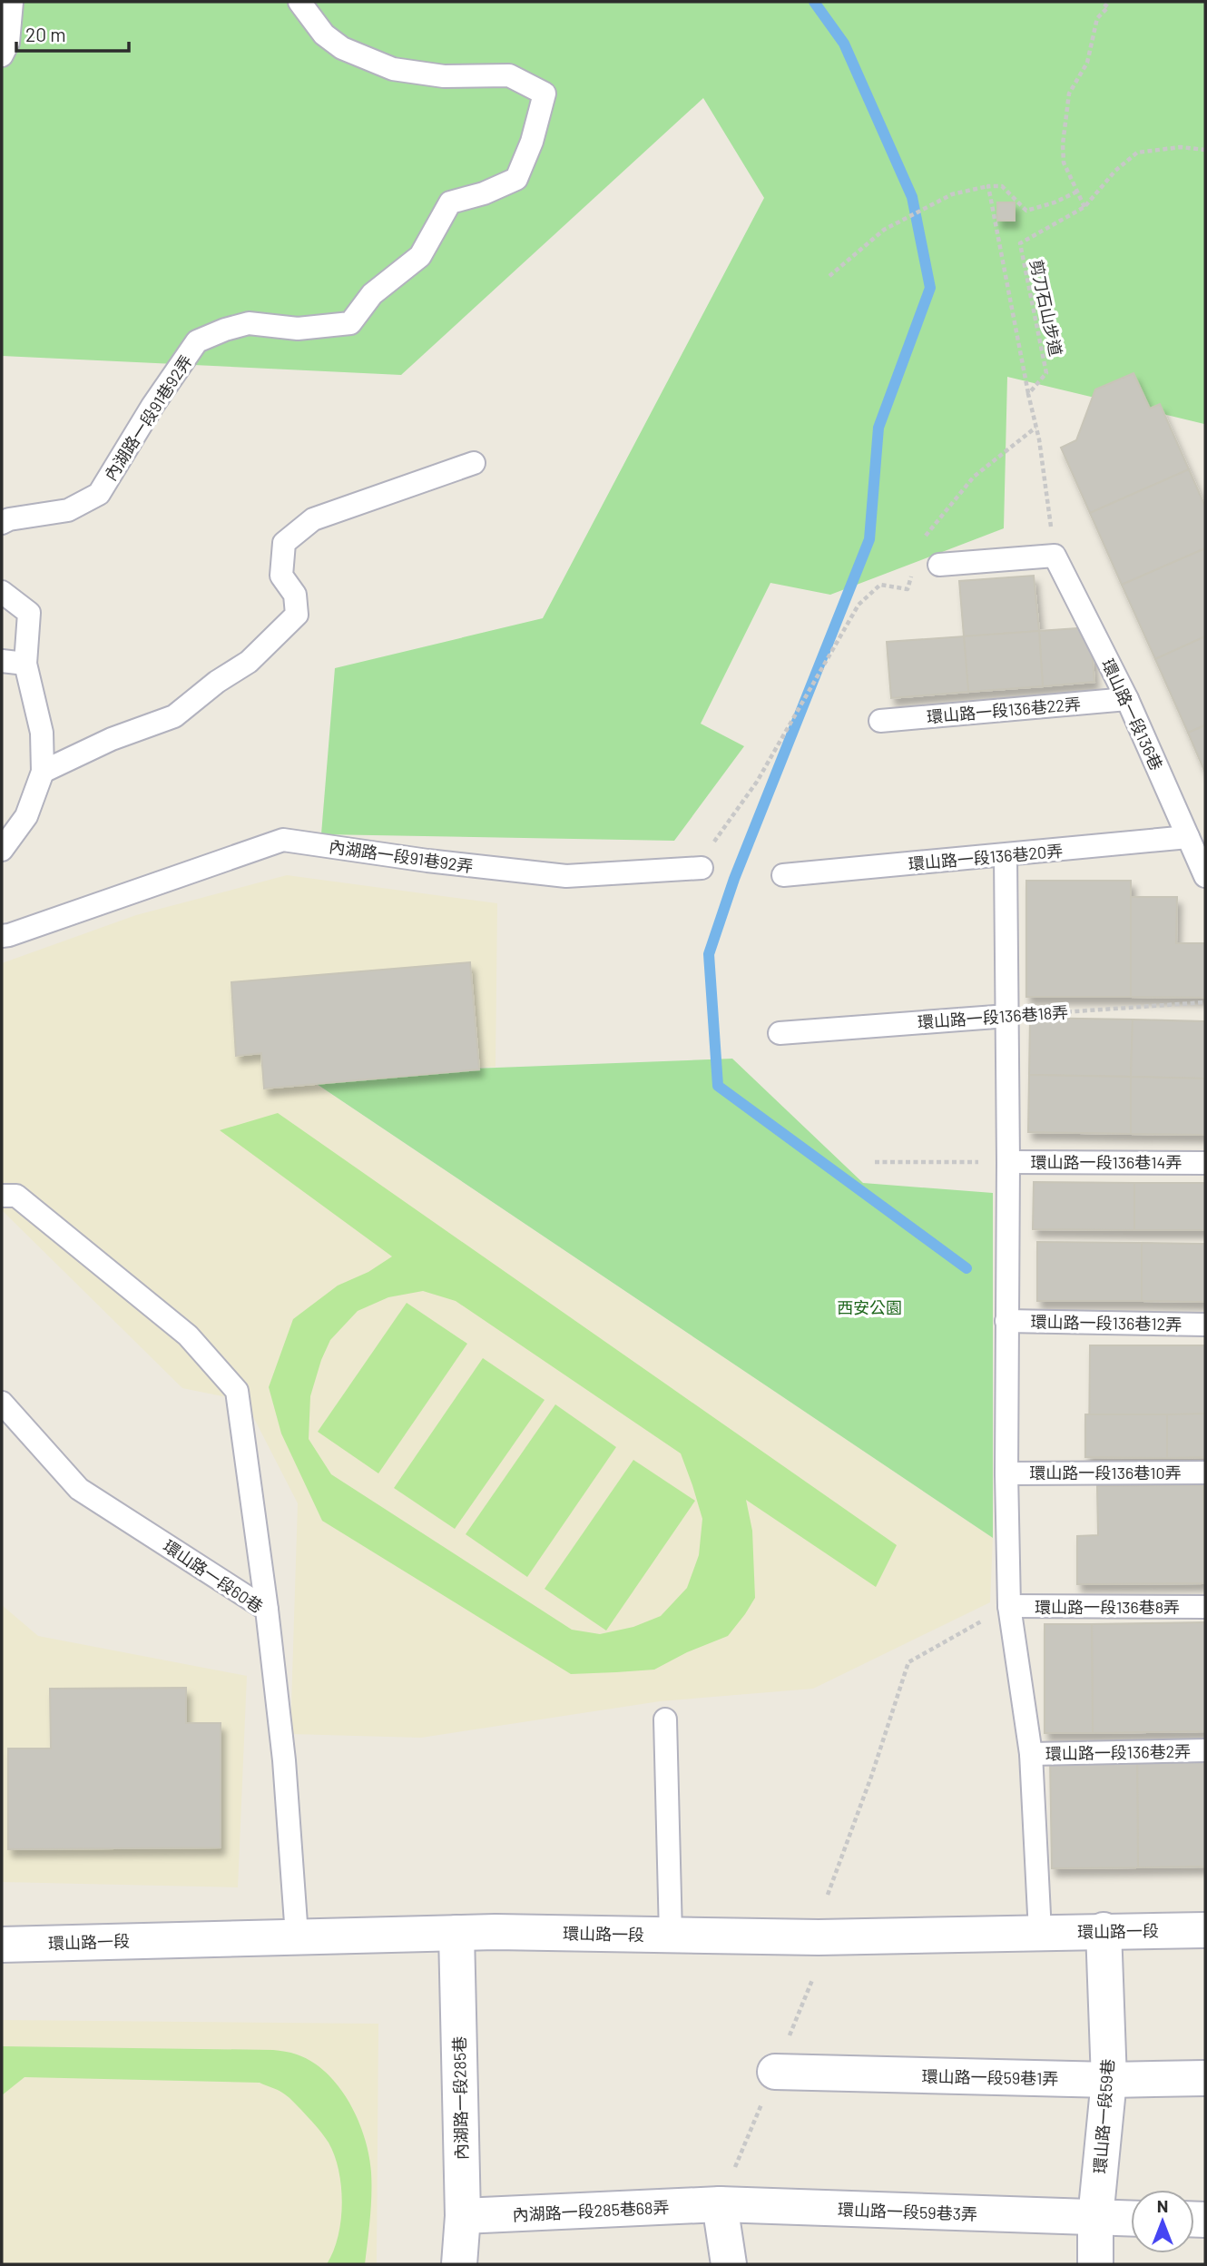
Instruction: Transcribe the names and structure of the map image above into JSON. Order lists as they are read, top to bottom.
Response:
{
  "streets": {
    "street": [
      "環山路一段",
      "環山路一段59巷1弄",
      "內湖路一段285巷",
      "環山路一段59巷",
      "內湖路一段285巷68弄",
      "環山路一段59巷3弄"
    ],
    "lane": [
      "內湖路一段91巷92弄",
      "環山路一段136巷22弄",
      "環山路一段136巷",
      "環山路一段136巷20弄",
      "環山路一段136巷18弄",
      "環山路一段136巷14弄",
      "環山路一段136巷12弄",
      "環山路一段136巷10弄",
      "環山路一段60巷",
      "環山路一段136巷8弄",
      "環山路一段136巷2弄"
    ],
    "path": ["剪刀石山步道"]
  },
  "crossings": [
    ["環山路一段136巷22弄", "環山路一段136巷"],
    ["環山路一段136巷", "環山路一段136巷20弄"],
    ["環山路一段60巷", "環山路一段"],
    ["環山路一段", "內湖路一段285巷"],
    ["環山路一段", "環山路一段59巷"],
    ["環山路一段59巷1弄", "環山路一段59巷"],
    ["內湖路一段285巷", "內湖路一段285巷68弄"],
    ["環山路一段59巷", "環山路一段59巷3弄"],
    ["內湖路一段285巷68弄", "環山路一段59巷3弄"]
  ],
  "parks": ["西安公園"],
  "scale_bar": "20 m",
  "north": "top"
}
